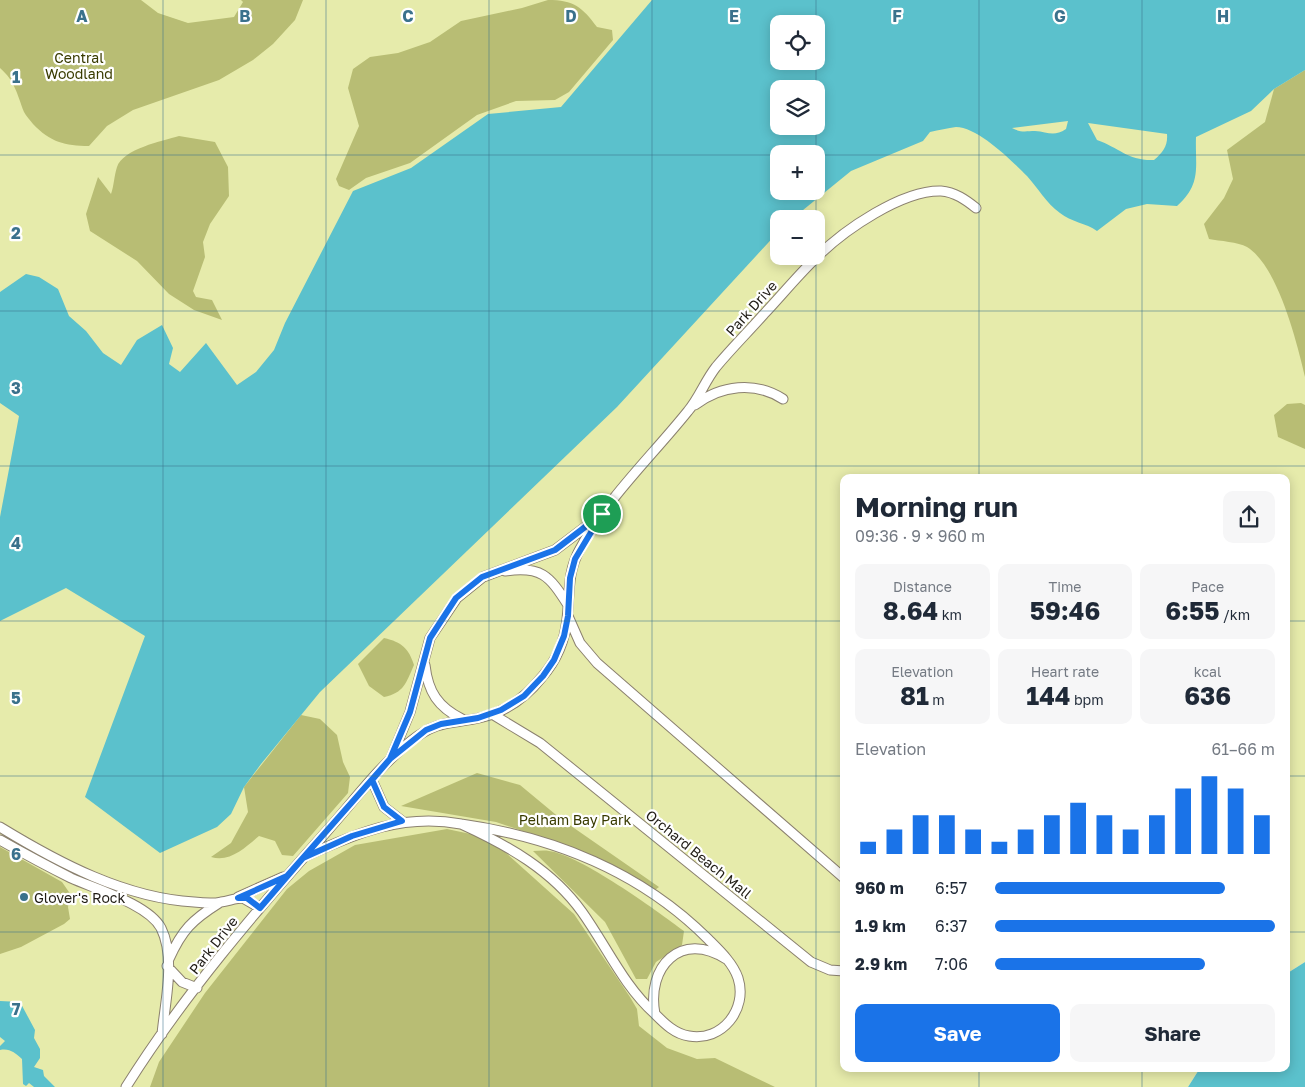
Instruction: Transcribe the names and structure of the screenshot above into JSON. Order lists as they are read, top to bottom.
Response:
{
  "streets": {
    "street": ["Park Drive", "Orchard Beach Mall"]
  },
  "crossings": [
    ["Park Drive", "Orchard Beach Mall"]
  ],
  "parks": ["Central Woodland", "Pelham Bay Park"],
  "places": ["Glover's Rock"],
  "page": {
    "map_buttons": ["+", "−"],
    "heading": ["Morning run", "09:36 · 9 × 960 m"],
    "stats": [
      ["Distance", "8.64 km"],
      ["Time", "59:46"],
      ["Pace", "6:55 /km"],
      ["Elevation", "81 m"],
      ["Heart rate", "144 bpm"],
      ["kcal", "636"]
    ],
    "chart": ["Elevation", "61–66 m"],
    "list": [
      {
        "name": "960 m",
        "note": "6:57"
      },
      {
        "name": "1.9 km",
        "note": "6:37"
      },
      {
        "name": "2.9 km",
        "note": "7:06"
      }
    ],
    "buttons": ["Save", "Share"]
  },
  "grid": {
    "columns": [
      "A",
      "B",
      "C",
      "D",
      "E",
      "F",
      "G",
      "H"
    ],
    "rows": [
      "1",
      "2",
      "3",
      "4",
      "5",
      "6",
      "7"
    ]
  }
}
